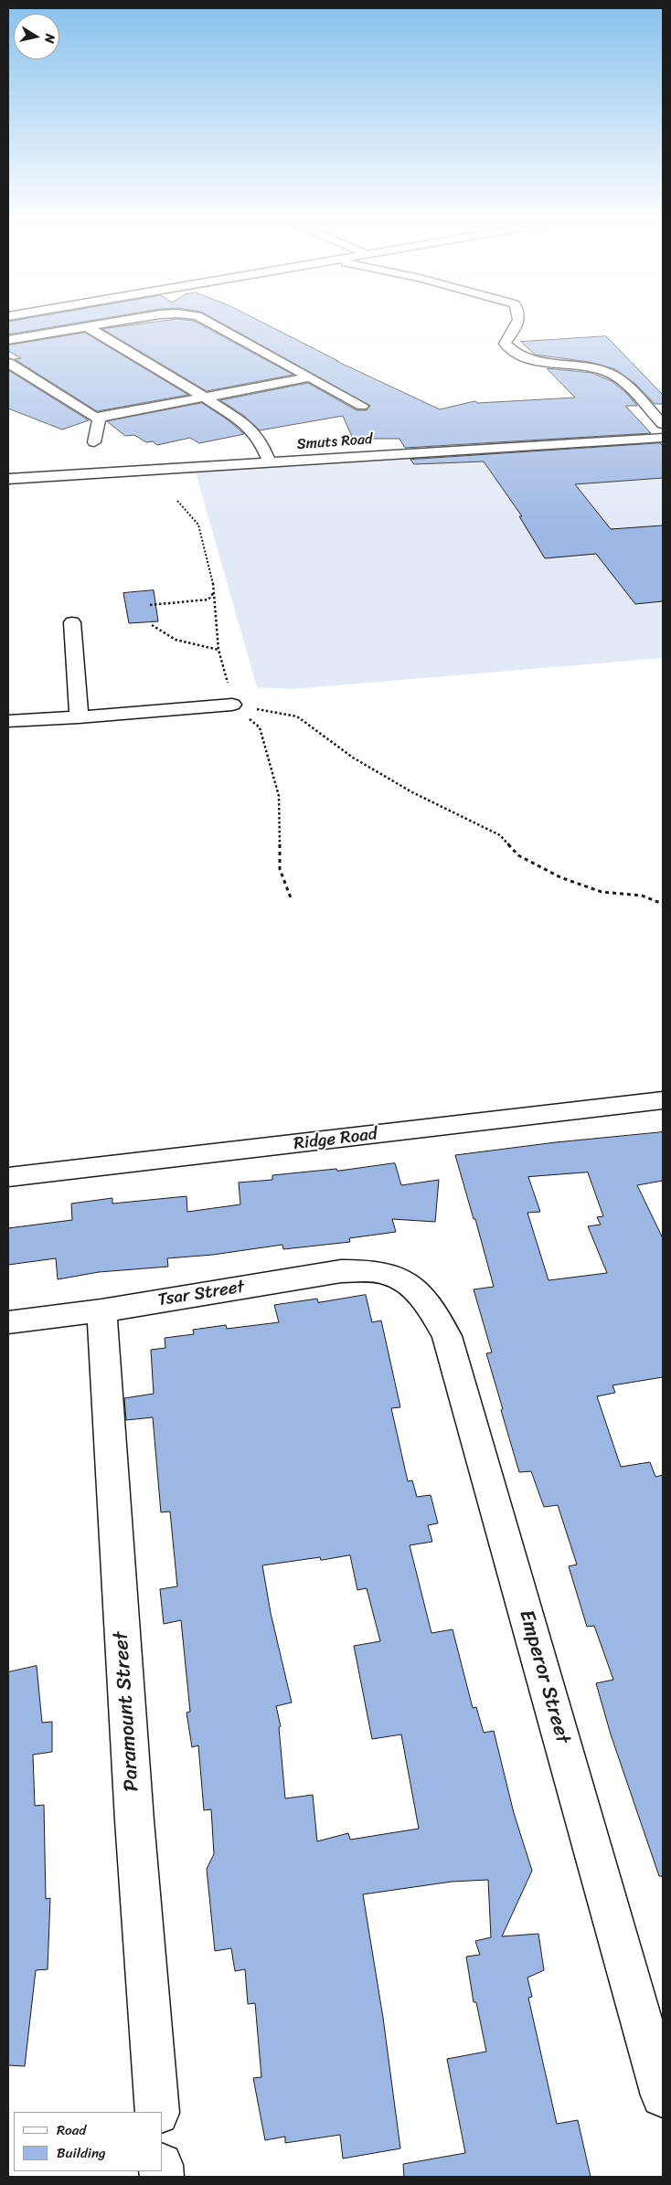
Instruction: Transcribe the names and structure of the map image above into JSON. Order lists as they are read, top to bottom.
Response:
{
  "streets": {
    "street": [
      "Smuts Road",
      "Ridge Road",
      "Tsar Street",
      "Emperor Street",
      "Paramount Street"
    ]
  },
  "crossings": [
    ["Tsar Street", "Emperor Street"],
    ["Tsar Street", "Paramount Street"]
  ],
  "legend": ["Road", "Building"],
  "north": "right"
}
